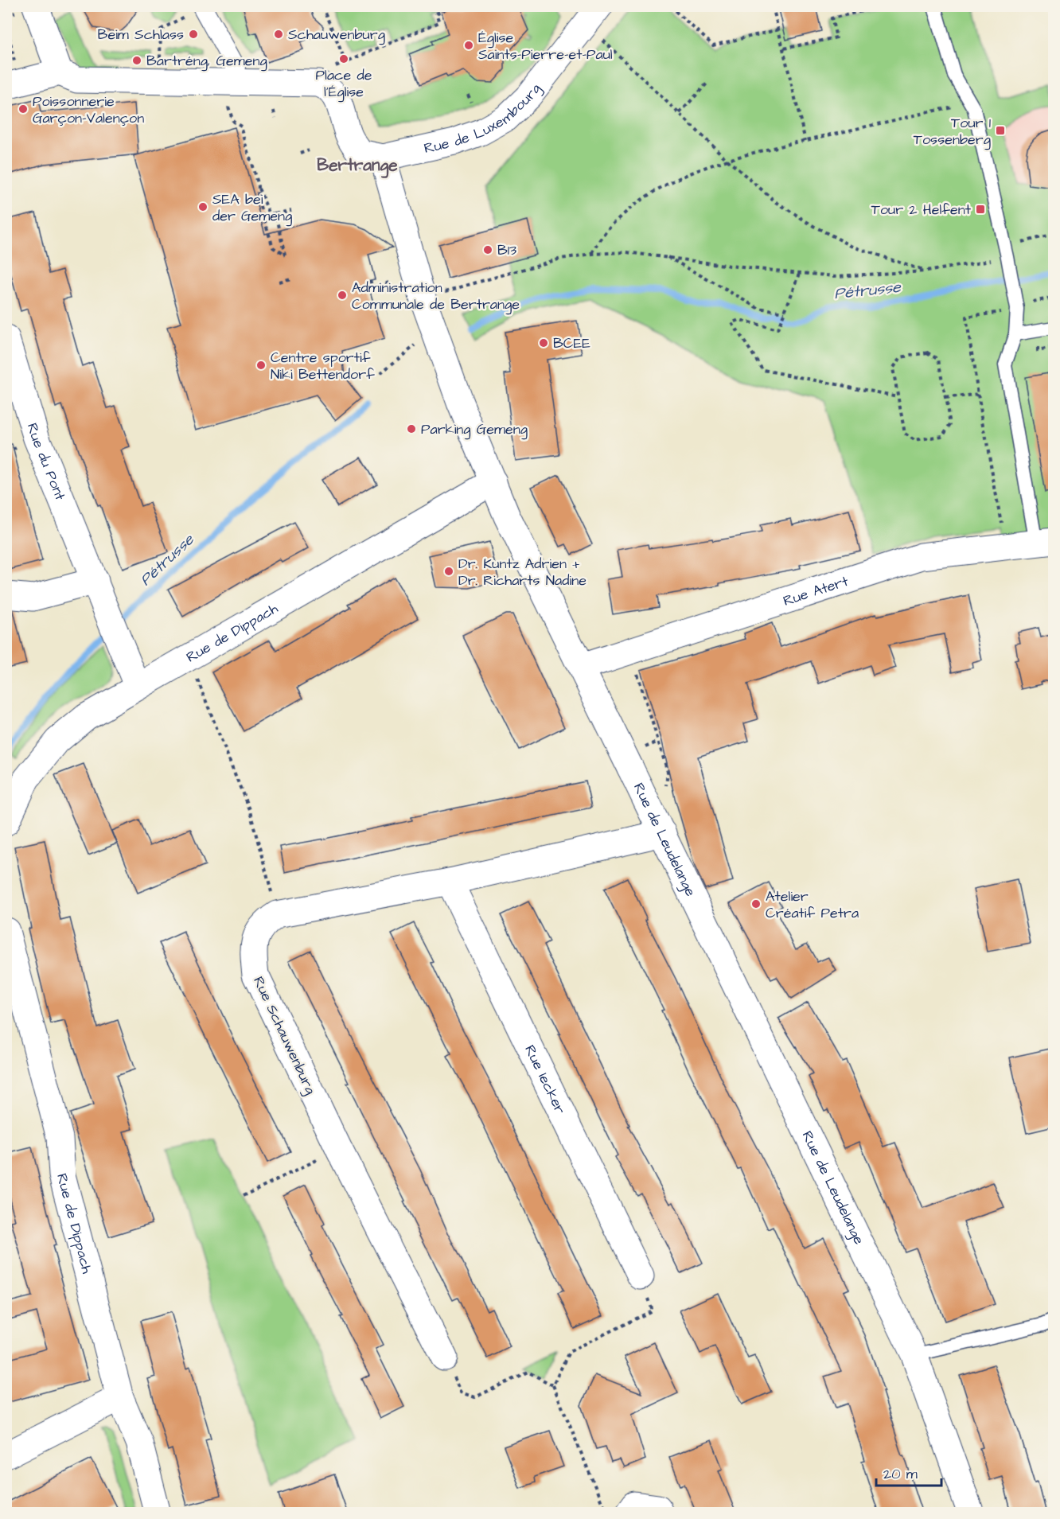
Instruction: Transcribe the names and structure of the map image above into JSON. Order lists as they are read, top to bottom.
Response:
{
  "streets": {
    "street": [
      "Rue de Luxembourg",
      "Rue du Pont",
      "Rue Atert",
      "Rue de Dippach",
      "Rue de Leudelange",
      "Rue Schauwenburg",
      "Rue Iecker"
    ]
  },
  "crossings": [
    ["Rue de Luxembourg", "Rue de Leudelange"],
    ["Rue du Pont", "Rue de Dippach"],
    ["Rue Atert", "Rue de Leudelange"],
    ["Rue de Dippach", "Rue de Leudelange"]
  ],
  "districts": ["Bertrange"],
  "water": ["Pétrusse"],
  "places": {
    "other": [
      "Beim Schlass",
      "Schauwenburg",
      "Église Saints-Pierre-et-Paul",
      "Place de l'Église",
      "Bartréng, Gemeng",
      "Poissonnerie Garçon-Valençon",
      "SEA bei der Gemeng",
      "B13",
      "Administration Communale de Bertrange",
      "BCEE",
      "Centre sportif Niki Bettendorf",
      "Parking Gemeng",
      "Dr. Kuntz Adrien + Dr. Richarts Nadine",
      "Atelier Créatif Petra"
    ],
    "transit": ["Tour 1 Tossenberg", "Tour 2 Helfent"]
  },
  "scale_bar": "20 m"
}
